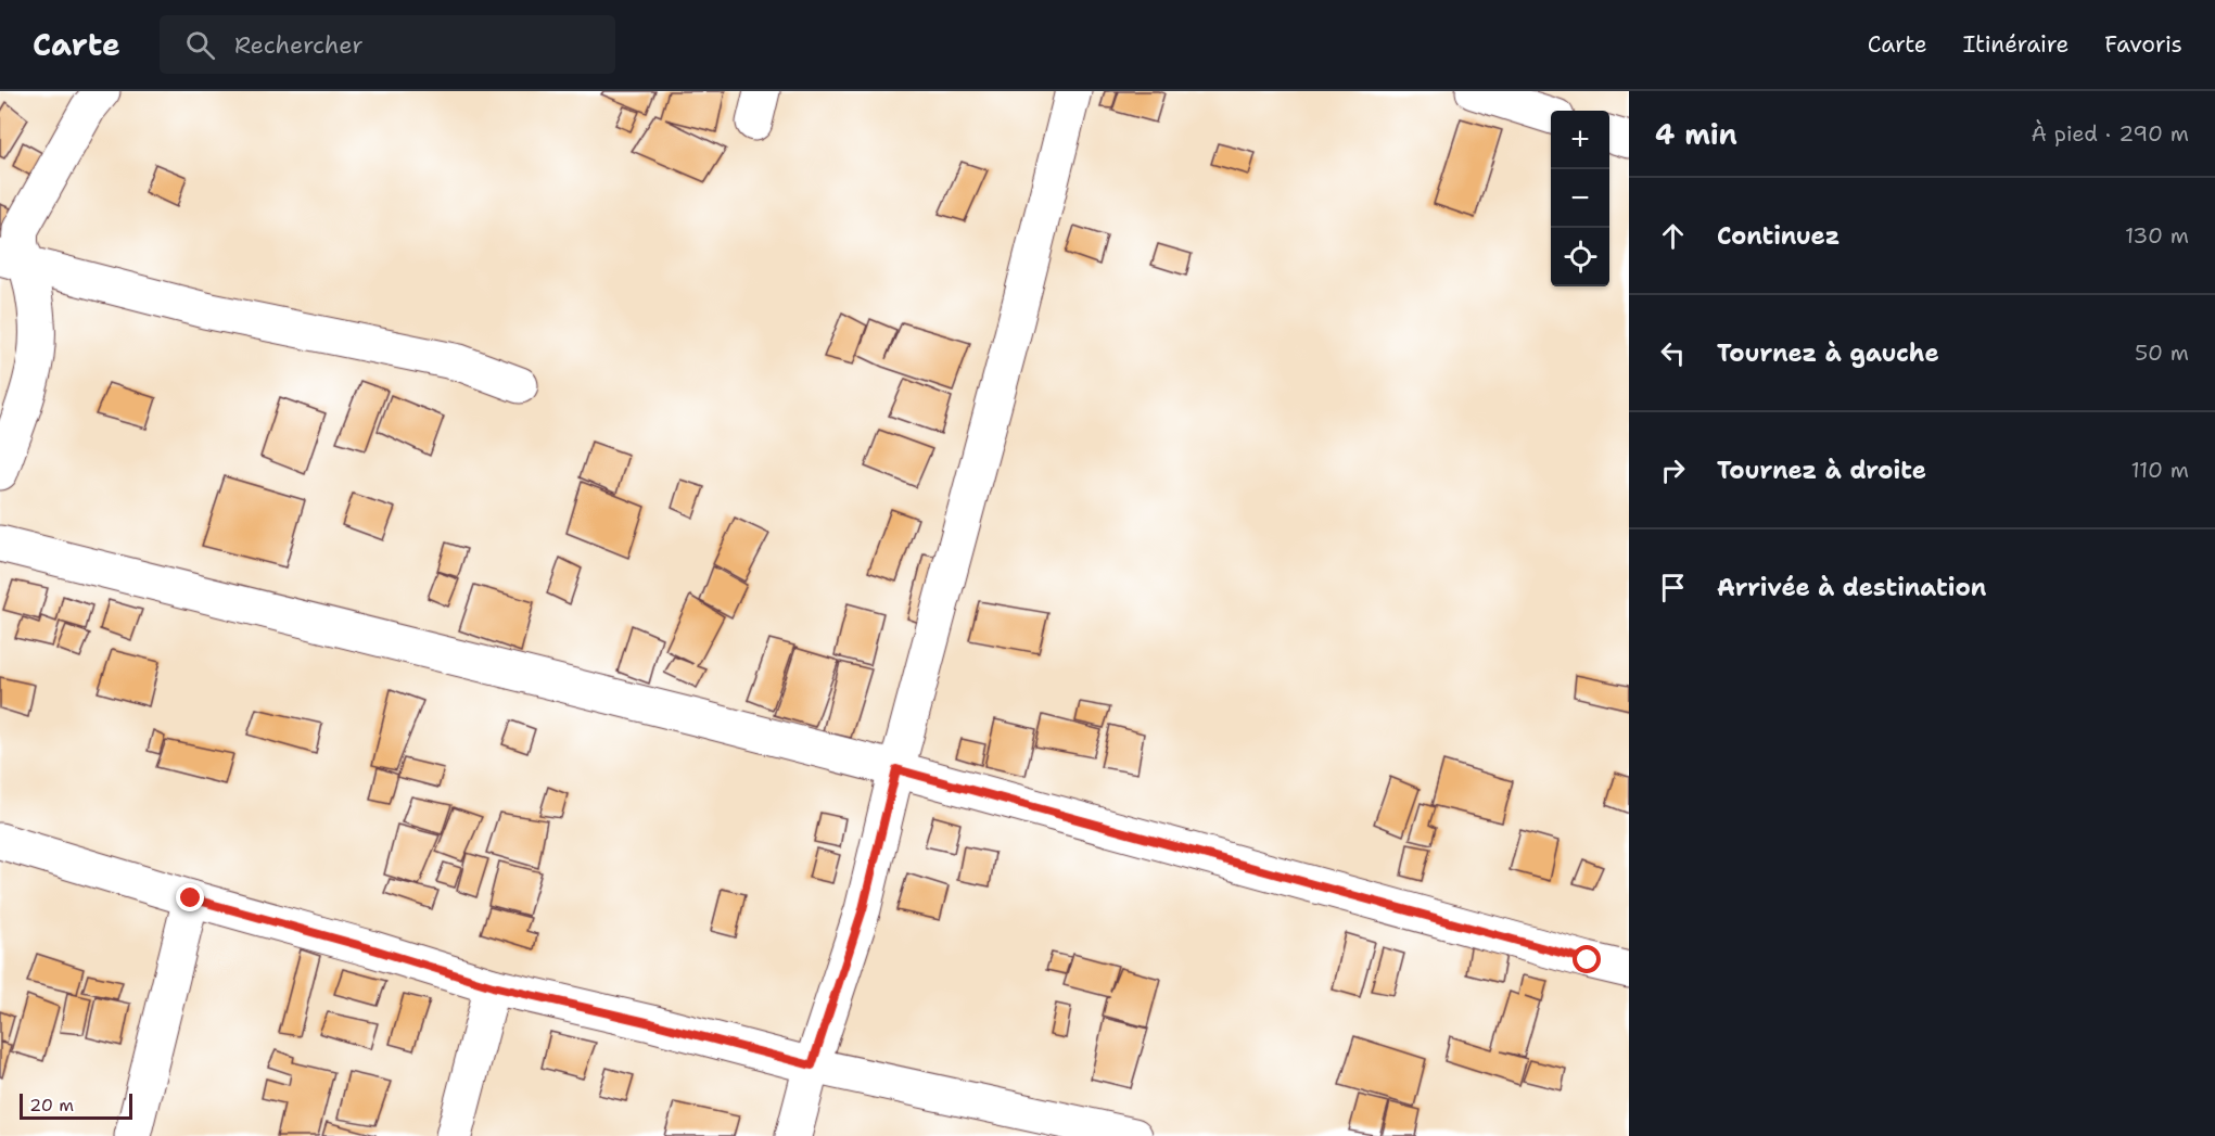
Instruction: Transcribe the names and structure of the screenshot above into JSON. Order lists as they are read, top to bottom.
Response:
{
  "scale_bar": "20 m",
  "page": {
    "header": "Carte",
    "search": "Rechercher",
    "nav": ["Carte", "Itinéraire", "Favoris"],
    "heading": ["4 min", "À pied · 290 m"],
    "map_buttons": ["+", "−"],
    "list": [
      ["Continuez", "130 m"],
      ["Tournez à gauche", "50 m"],
      ["Tournez à droite", "110 m"],
      "Arrivée à destination"
    ],
    "scale": "20 m"
  }
}
